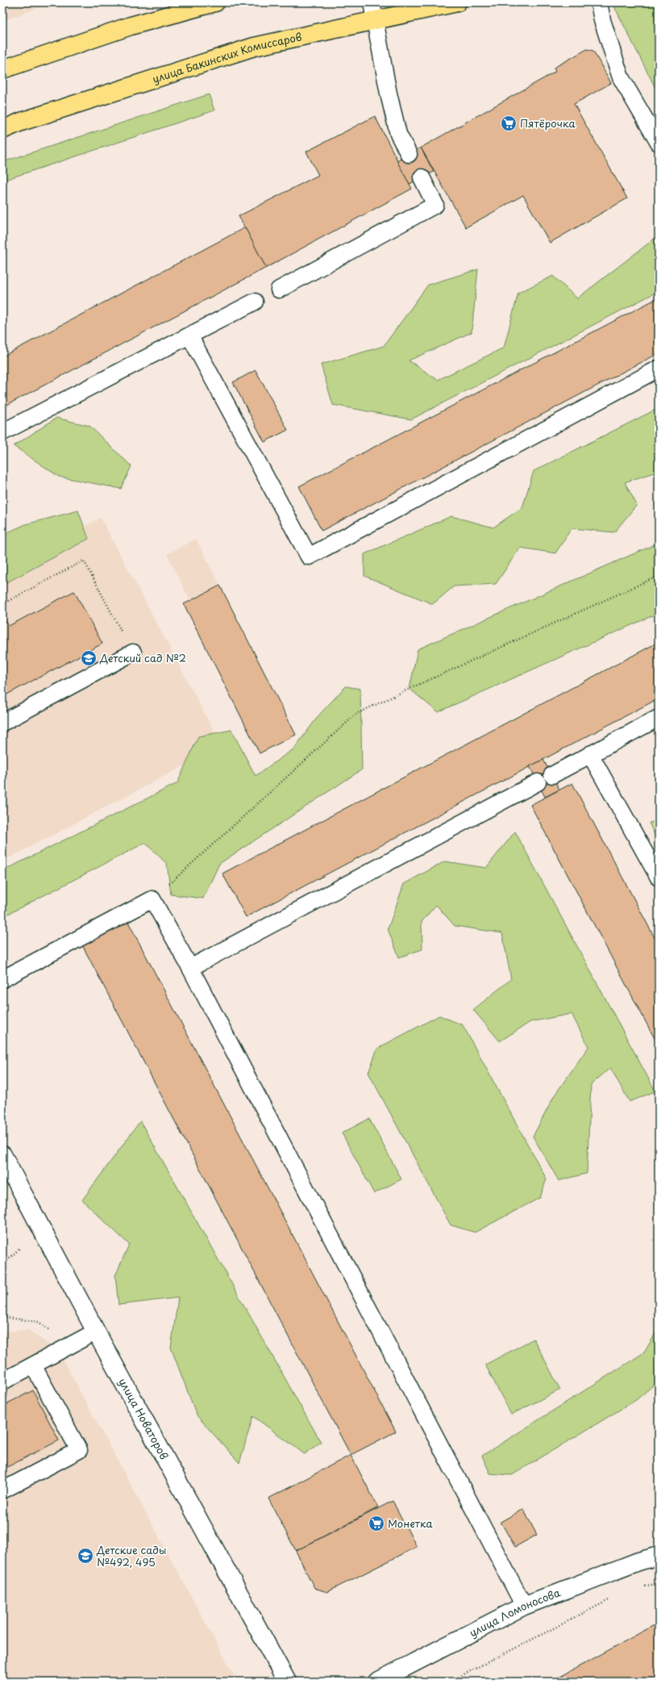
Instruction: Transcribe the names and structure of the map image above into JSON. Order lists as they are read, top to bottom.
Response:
{
  "streets": {
    "main road": ["улица Бакинских Комиссаров"],
    "street": ["улица Новаторов", "улица Ломоносова"]
  },
  "places": {
    "supermarket": ["Пятёрочка", "Монетка"],
    "school or university": ["Детский сад №2", "Детские сады №492, 495"]
  }
}
